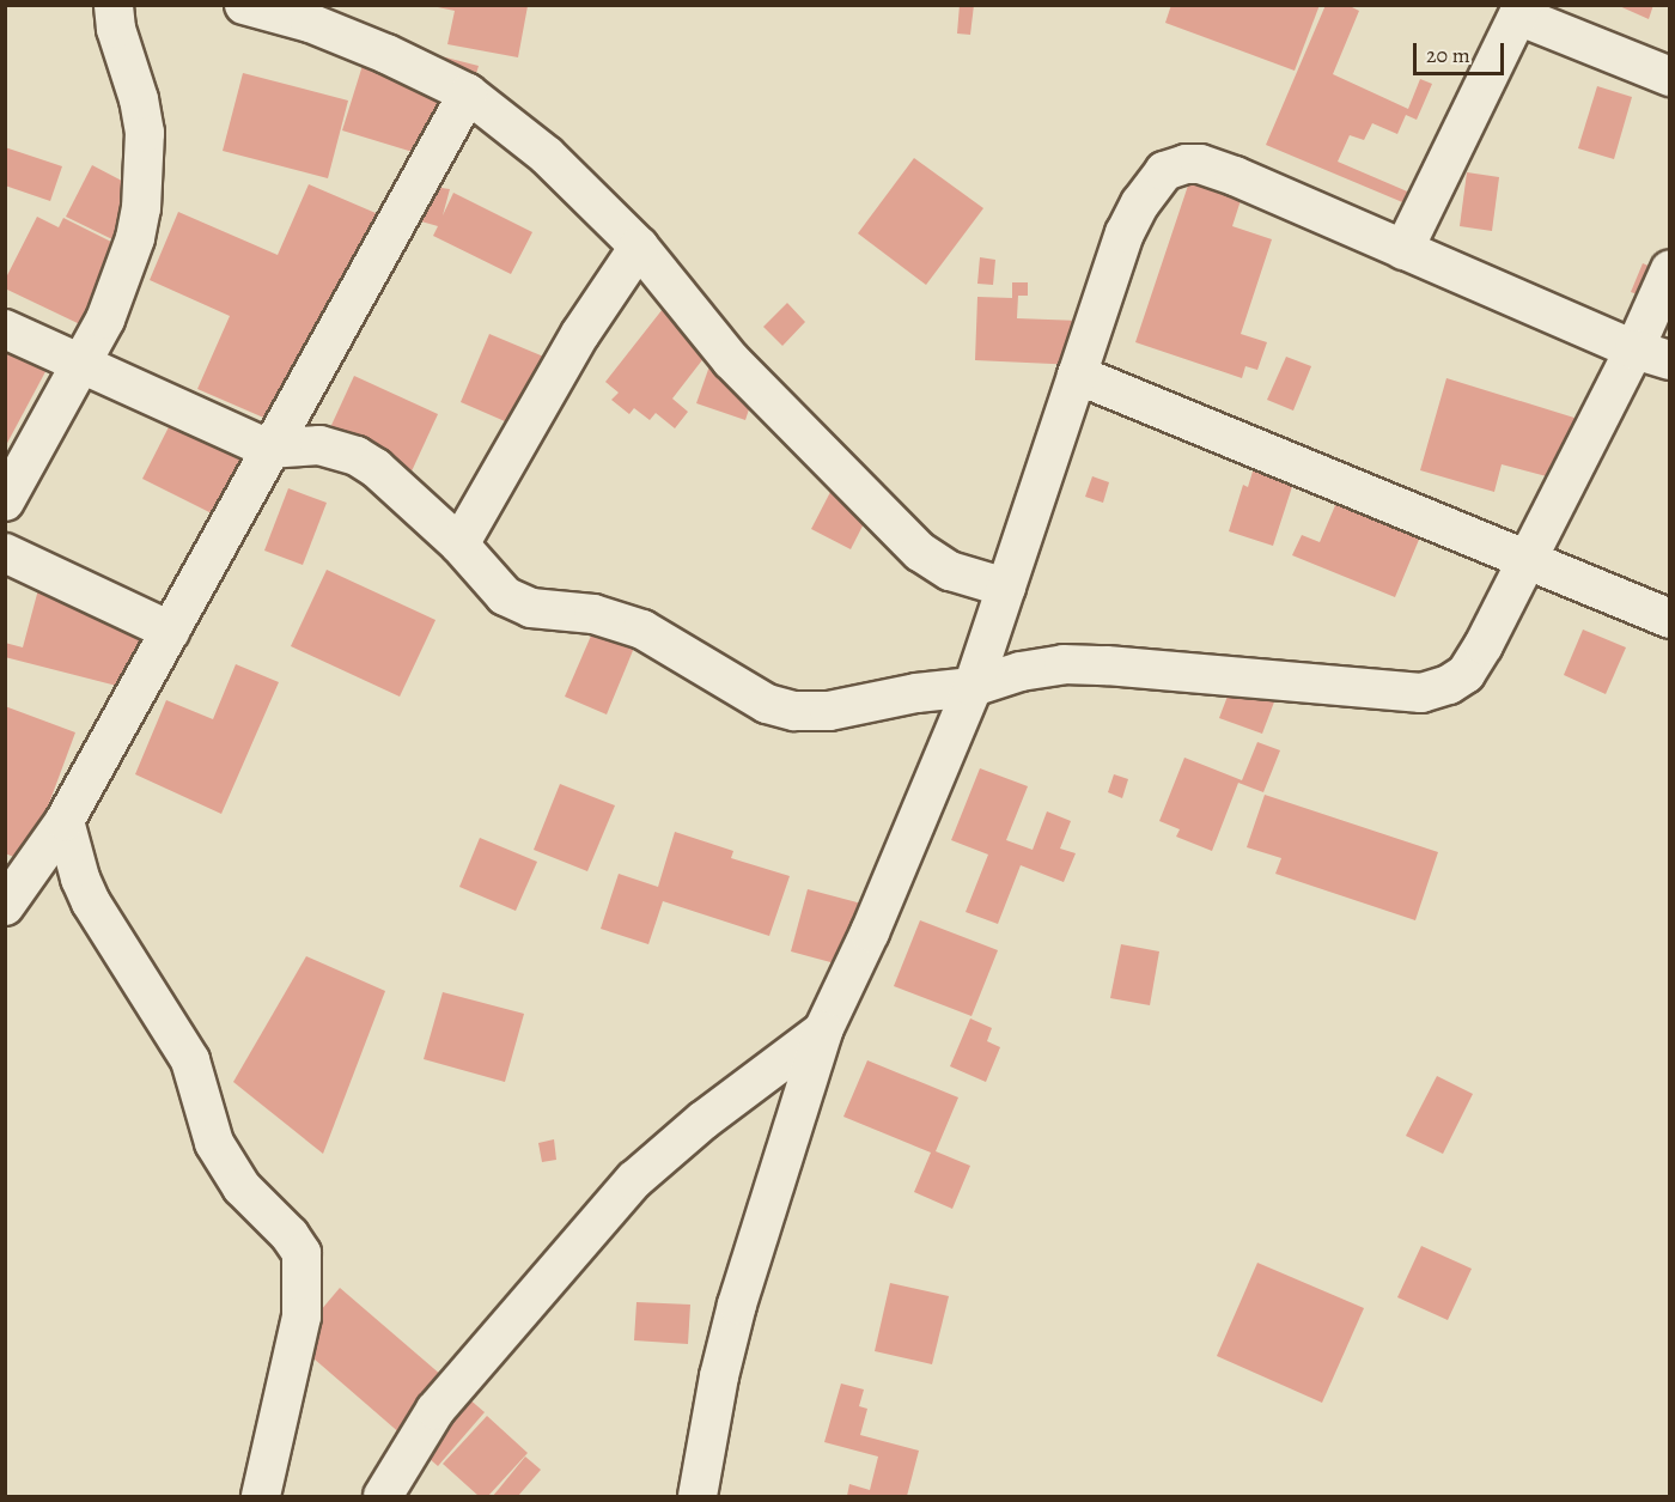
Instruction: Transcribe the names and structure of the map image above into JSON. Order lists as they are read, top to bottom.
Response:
{
  "scale_bar": "20 m"
}
